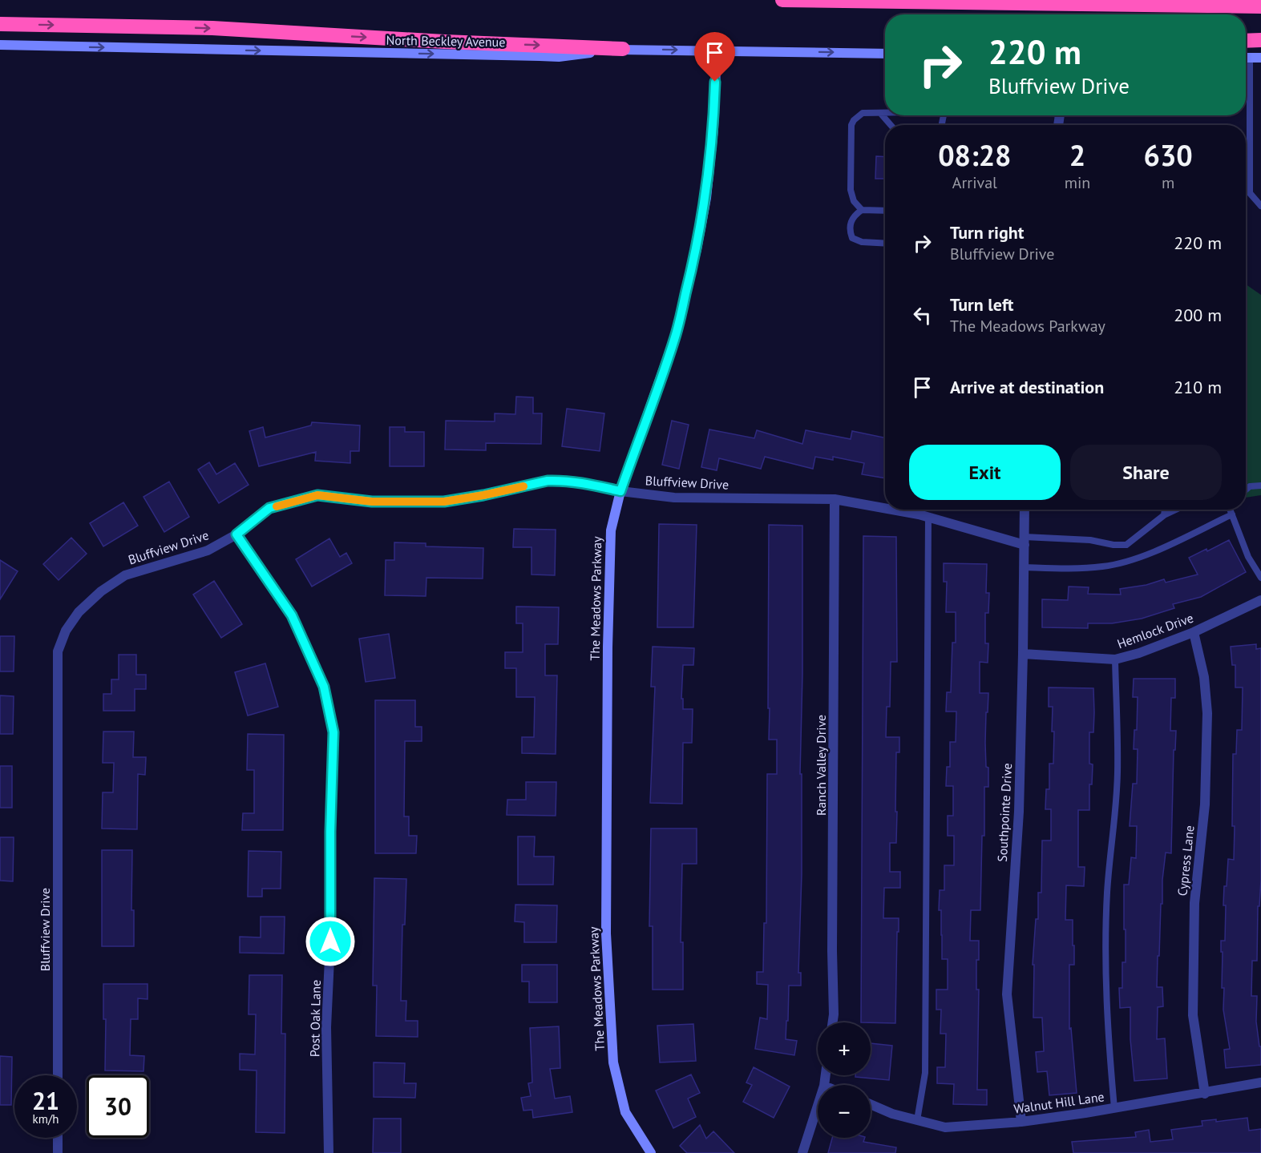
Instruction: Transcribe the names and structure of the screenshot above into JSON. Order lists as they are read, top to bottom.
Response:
{
  "streets": {
    "street": [
      "North Beckley Avenue",
      "Bluffview Drive",
      "The Meadows Parkway",
      "Hemlock Drive",
      "Ranch Valley Drive",
      "Southpointe Drive",
      "Cypress Lane",
      "Post Oak Lane",
      "Walnut Hill Lane"
    ]
  },
  "crossings": [
    ["North Beckley Avenue", "The Meadows Parkway"],
    ["Bluffview Drive", "The Meadows Parkway"],
    ["Bluffview Drive", "Ranch Valley Drive"],
    ["Bluffview Drive", "Southpointe Drive"],
    ["Bluffview Drive", "Post Oak Lane"],
    ["Hemlock Drive", "Southpointe Drive"],
    ["Hemlock Drive", "Cypress Lane"],
    ["Southpointe Drive", "Walnut Hill Lane"],
    ["Cypress Lane", "Walnut Hill Lane"]
  ],
  "one_way": ["North Beckley Avenue"],
  "page": {
    "turn": ["220 m", "Bluffview Drive"],
    "eta": [
      "08:28",
      "Arrival",
      "2",
      "min",
      "630",
      "m"
    ],
    "list": [
      {
        "name": "Turn right",
        "note": "Bluffview Drive",
        "value": "220 m"
      },
      {
        "name": "Turn left",
        "note": "The Meadows Parkway",
        "value": "200 m"
      },
      {
        "name": "Arrive at destination",
        "value": "210 m"
      }
    ],
    "buttons": ["Exit", "Share"],
    "map_buttons": ["+", "−"],
    "speed": "21 km/h",
    "limit": "30"
  }
}
